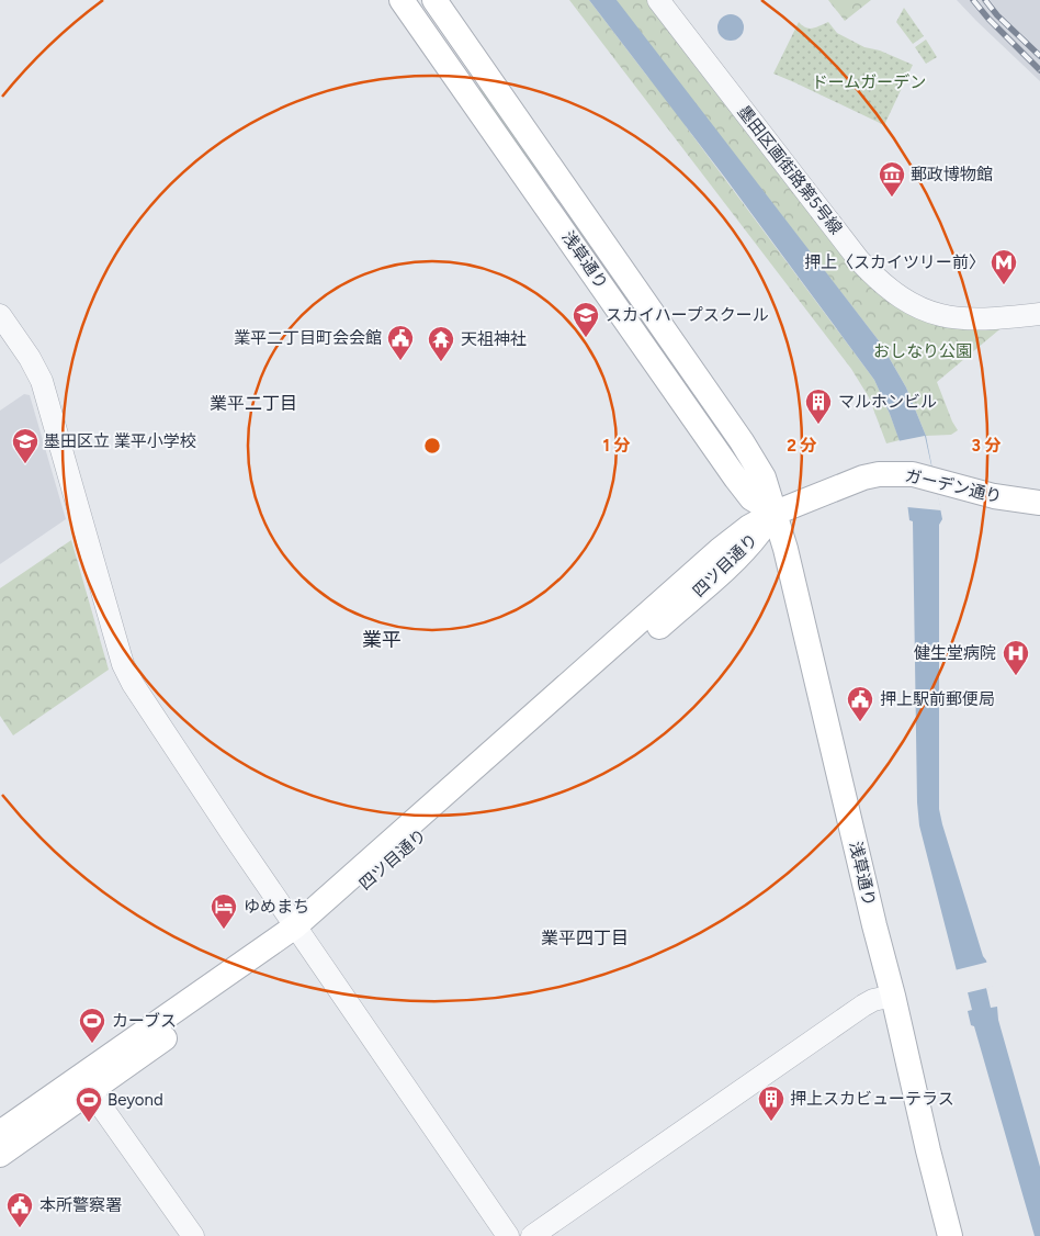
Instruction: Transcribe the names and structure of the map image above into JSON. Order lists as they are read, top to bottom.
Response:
{
  "streets": {
    "main road": ["浅草通り", "ガーデン通り", "四ツ目通り"],
    "street": ["墨田区画街路第5号線"]
  },
  "crossings": [
    ["浅草通り", "ガーデン通り"],
    ["浅草通り", "四ツ目通り"],
    ["ガーデン通り", "四ツ目通り"]
  ],
  "districts": ["業平二丁目", "業平", "業平四丁目"],
  "parks": ["ドームガーデン", "おしなり公園"],
  "places": {
    "museum": ["郵政博物館"],
    "metro station": ["押上〈スカイツリー前〉"],
    "school or university": ["スカイハープスクール", "墨田区立 業平小学校"],
    "public building": ["業平二丁目町会会館", "押上駅前郵便局", "本所警察署"],
    "temple": ["天祖神社"],
    "building": ["マルホンビル", "押上スカビューテラス"],
    "hospital": ["健生堂病院"],
    "hotel": ["ゆめまち"],
    "sports": ["カーブス", "Beyond"]
  },
  "rings": ["1 分", "2 分", "3 分"]
}
